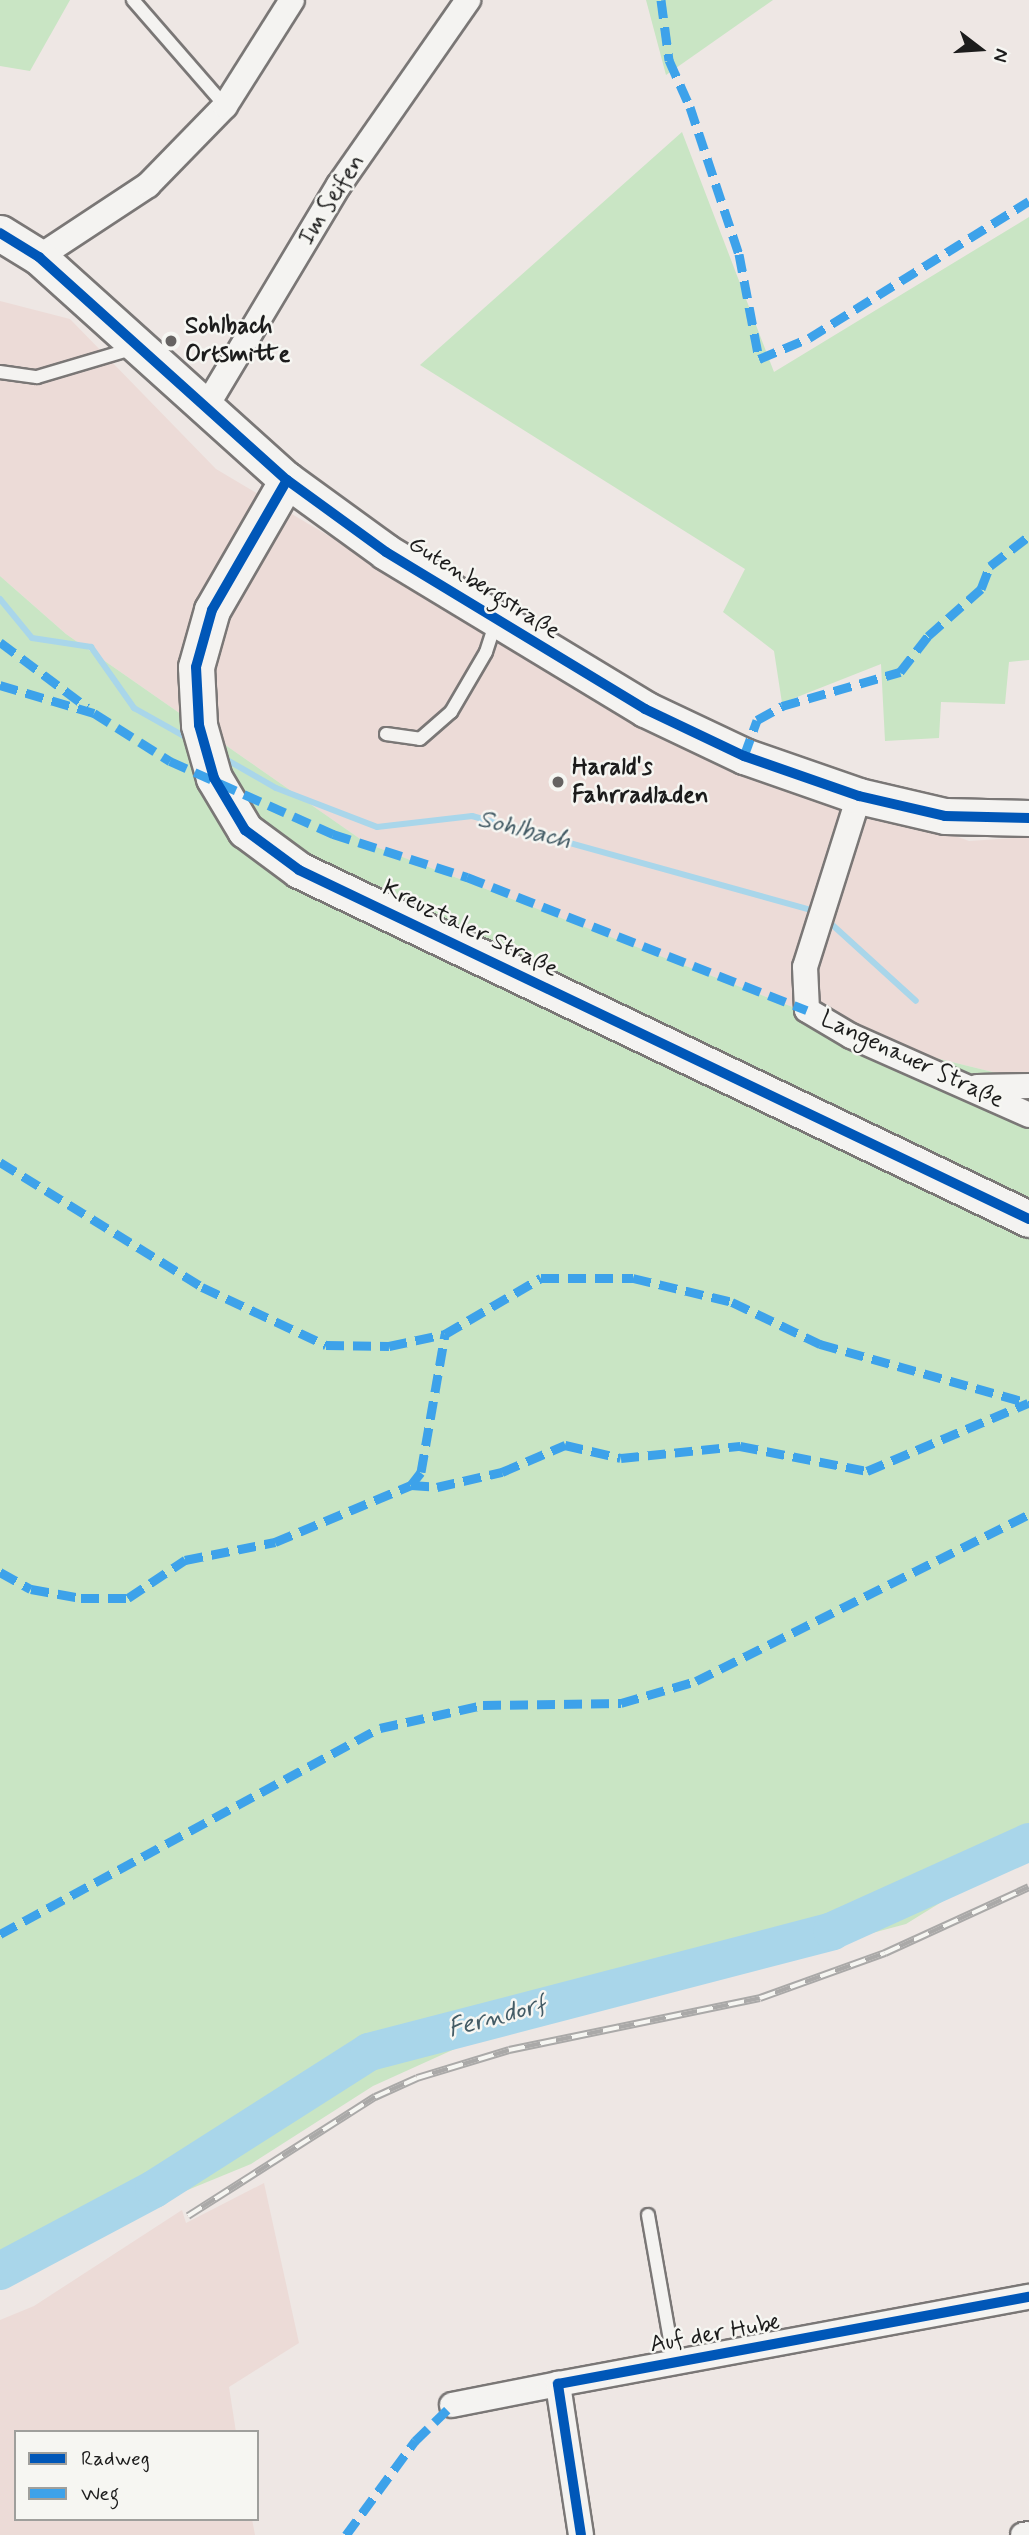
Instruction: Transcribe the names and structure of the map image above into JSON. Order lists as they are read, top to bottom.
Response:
{
  "streets": {
    "street": [
      "Im Seifen",
      "Gutenbergstraße",
      "Kreuztaler Straße",
      "Langenauer Straße",
      "Auf der Hube"
    ]
  },
  "crossings": [
    ["Im Seifen", "Gutenbergstraße"],
    ["Gutenbergstraße", "Kreuztaler Straße"],
    ["Gutenbergstraße", "Langenauer Straße"]
  ],
  "water": ["Sohlbach", "Ferndorf"],
  "places": ["Sohlbach Ortsmitte", "Harald's Fahrradladen"],
  "legend": ["Radweg", "Weg"],
  "north": "right"
}
